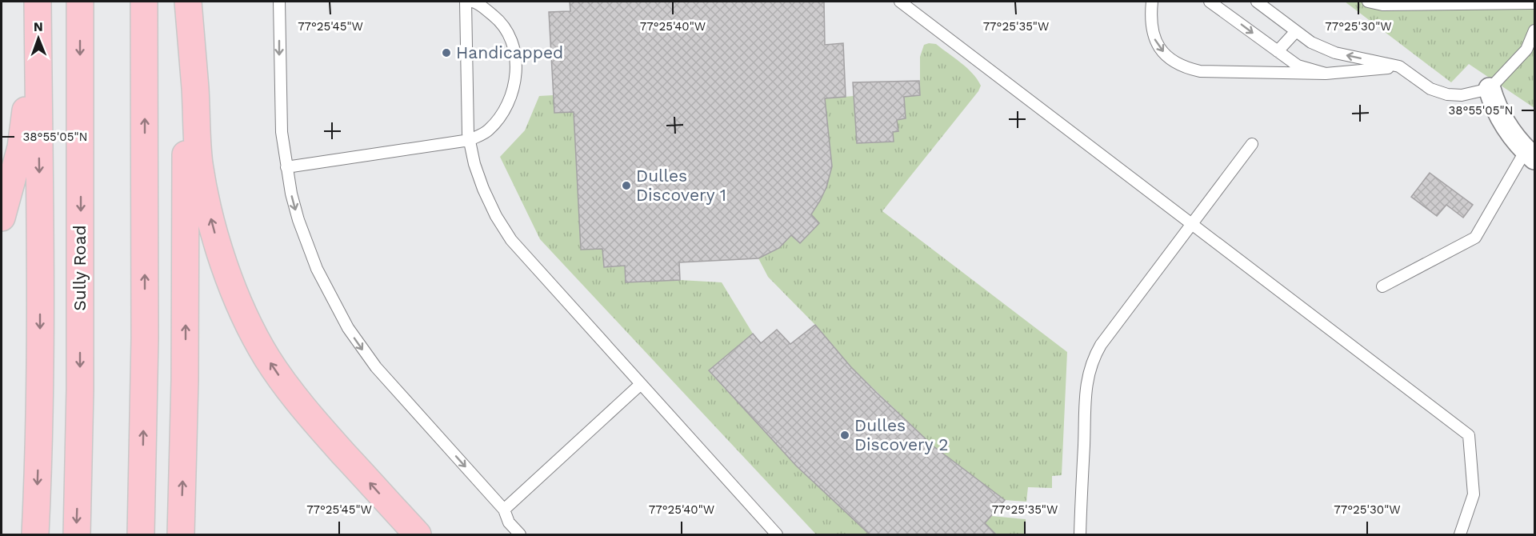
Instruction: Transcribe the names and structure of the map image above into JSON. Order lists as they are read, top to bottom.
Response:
{
  "streets": {
    "highway": ["Sully Road"]
  },
  "places": ["Handicapped", "Dulles Discovery 1", "Dulles Discovery 2"],
  "north": "top",
  "coordinates": [
    "77°25'45\"W",
    "77°25'40\"W",
    "77°25'35\"W",
    "77°25'30\"W",
    "38°55'05\"N"
  ]
}
